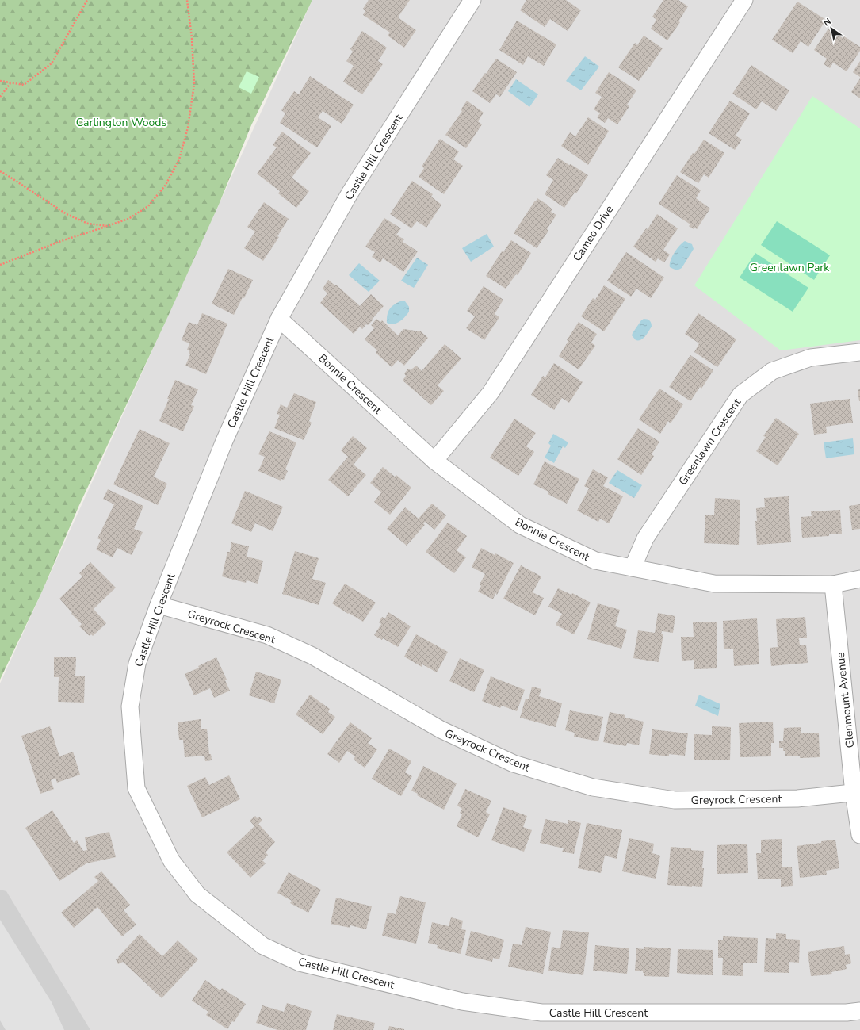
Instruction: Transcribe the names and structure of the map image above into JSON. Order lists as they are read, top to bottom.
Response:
{
  "streets": {
    "street": [
      "Castle Hill Crescent",
      "Cameo Drive",
      "Bonnie Crescent",
      "Greenlawn Crescent",
      "Greyrock Crescent",
      "Glenmount Avenue"
    ]
  },
  "crossings": [
    ["Castle Hill Crescent", "Bonnie Crescent"],
    ["Castle Hill Crescent", "Greyrock Crescent"],
    ["Cameo Drive", "Bonnie Crescent"],
    ["Bonnie Crescent", "Greenlawn Crescent"],
    ["Bonnie Crescent", "Glenmount Avenue"],
    ["Greyrock Crescent", "Glenmount Avenue"]
  ],
  "parks": ["Carlington Woods", "Greenlawn Park"],
  "north": "top left"
}
